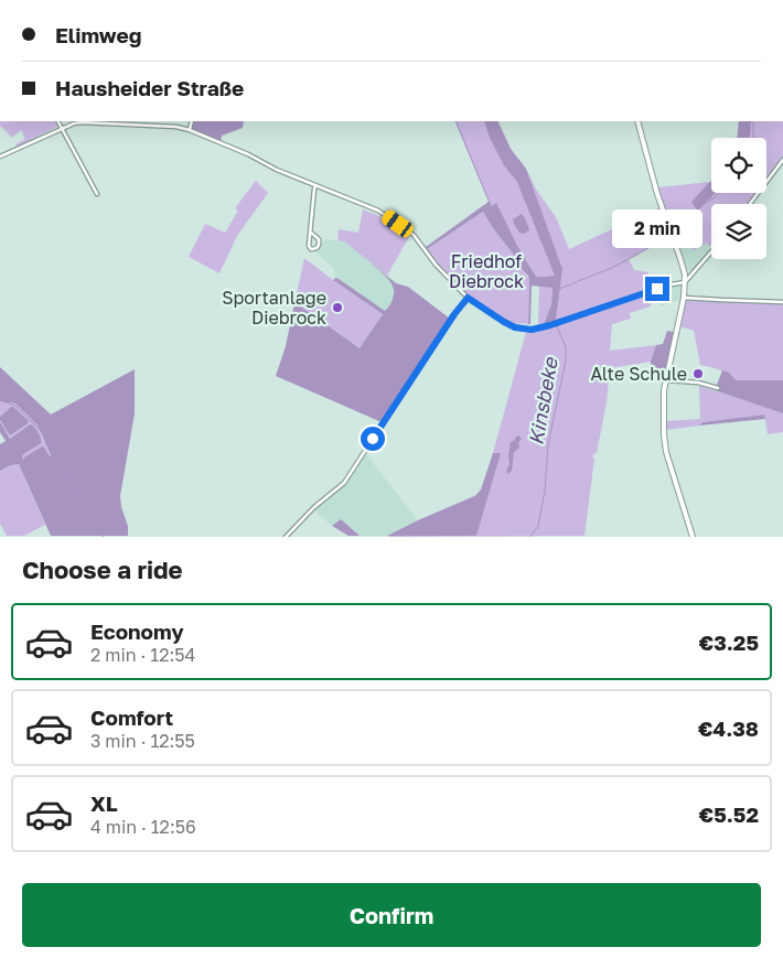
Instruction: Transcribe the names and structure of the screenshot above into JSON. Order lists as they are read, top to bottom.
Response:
{
  "water": ["Kinsbeke"],
  "parks": ["Friedhof Diebrock"],
  "places": ["Sportanlage Diebrock", "Alte Schule"],
  "page": {
    "banner": ["Elimweg", "Hausheider Straße"],
    "bubble": "2 min",
    "heading": "Choose a ride",
    "list": [
      {
        "name": "Economy",
        "note": "2 min · 12:54",
        "value": "€3.25"
      },
      {
        "name": "Comfort",
        "note": "3 min · 12:55",
        "value": "€4.38"
      },
      {
        "name": "XL",
        "note": "4 min · 12:56",
        "value": "€5.52"
      }
    ],
    "buttons": "Confirm"
  }
}
